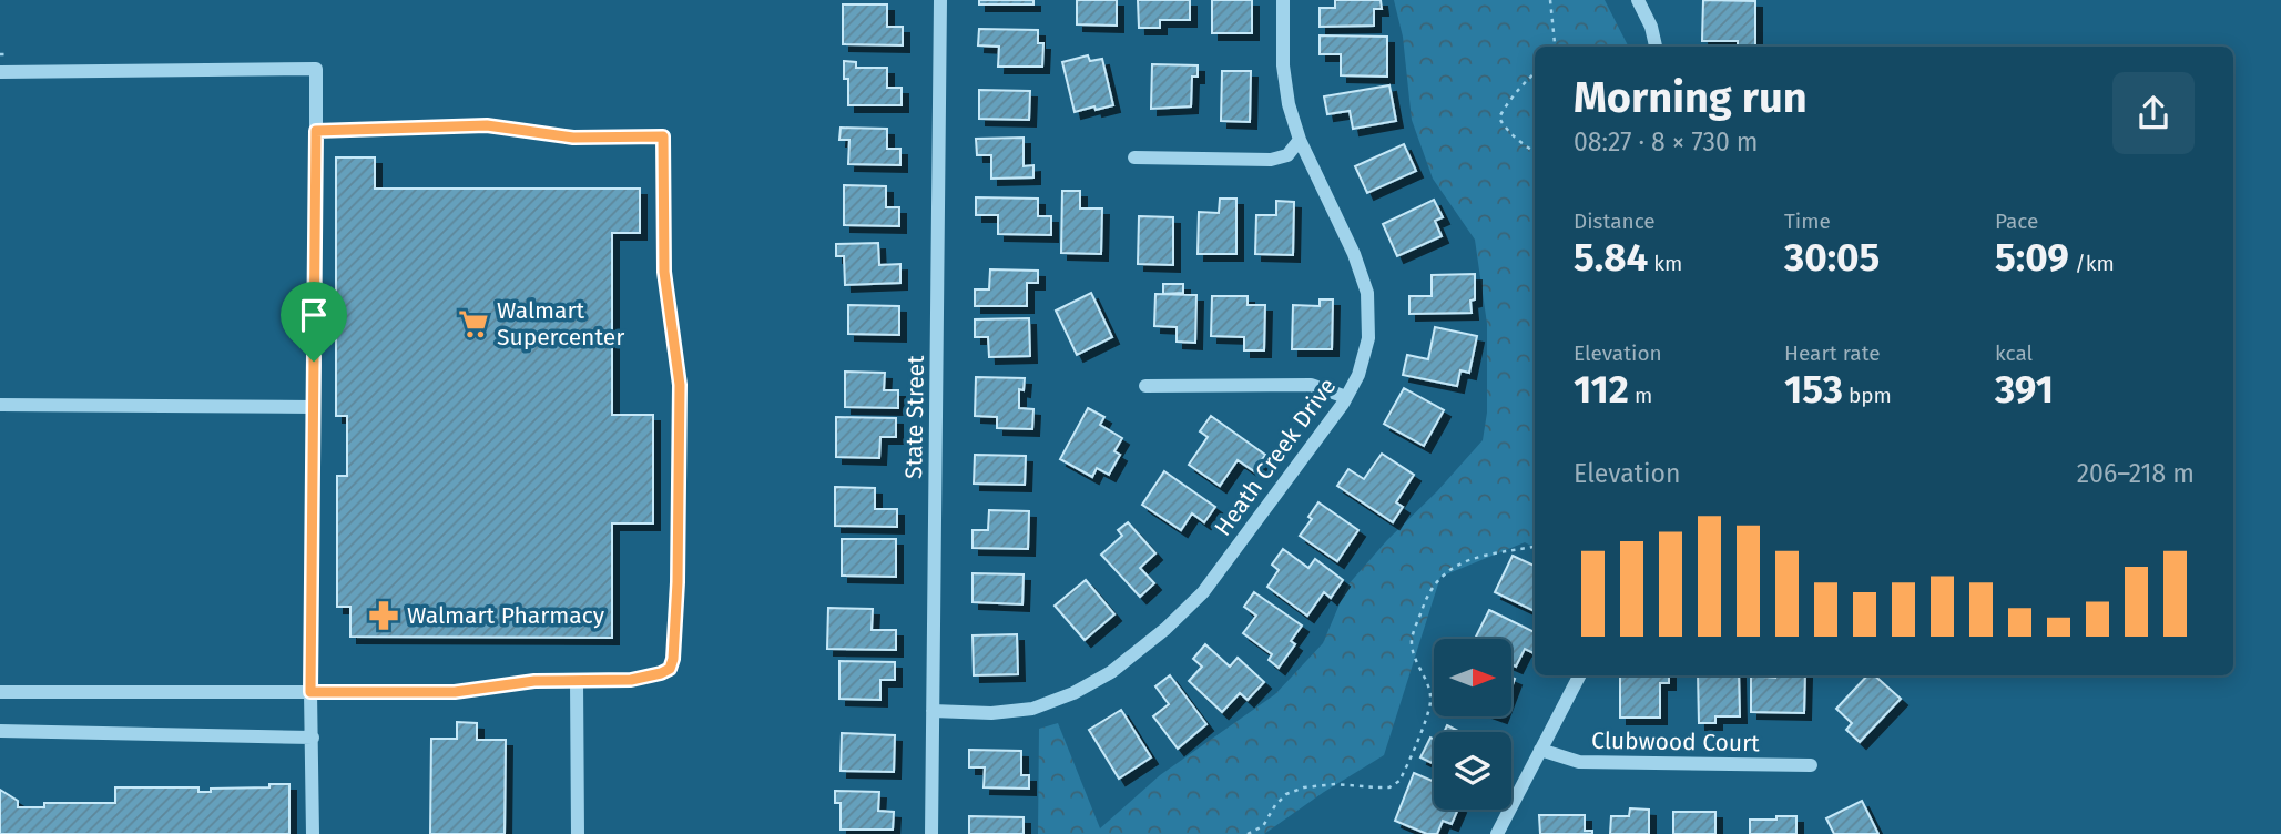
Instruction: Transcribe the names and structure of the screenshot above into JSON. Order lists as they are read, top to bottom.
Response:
{
  "streets": {
    "street": ["State Street", "Heath Creek Drive", "Clubwood Court"]
  },
  "crossings": [
    ["State Street", "Heath Creek Drive"]
  ],
  "places": {
    "supermarket": ["Walmart Supercenter"],
    "pharmacy": ["Walmart Pharmacy"]
  },
  "north": "right",
  "page": {
    "heading": ["Morning run", "08:27 · 8 × 730 m"],
    "stats": [
      ["Distance", "5.84 km"],
      ["Time", "30:05"],
      ["Pace", "5:09 /km"],
      ["Elevation", "112 m"],
      ["Heart rate", "153 bpm"],
      ["kcal", "391"]
    ],
    "chart": ["Elevation", "206–218 m"]
  }
}
